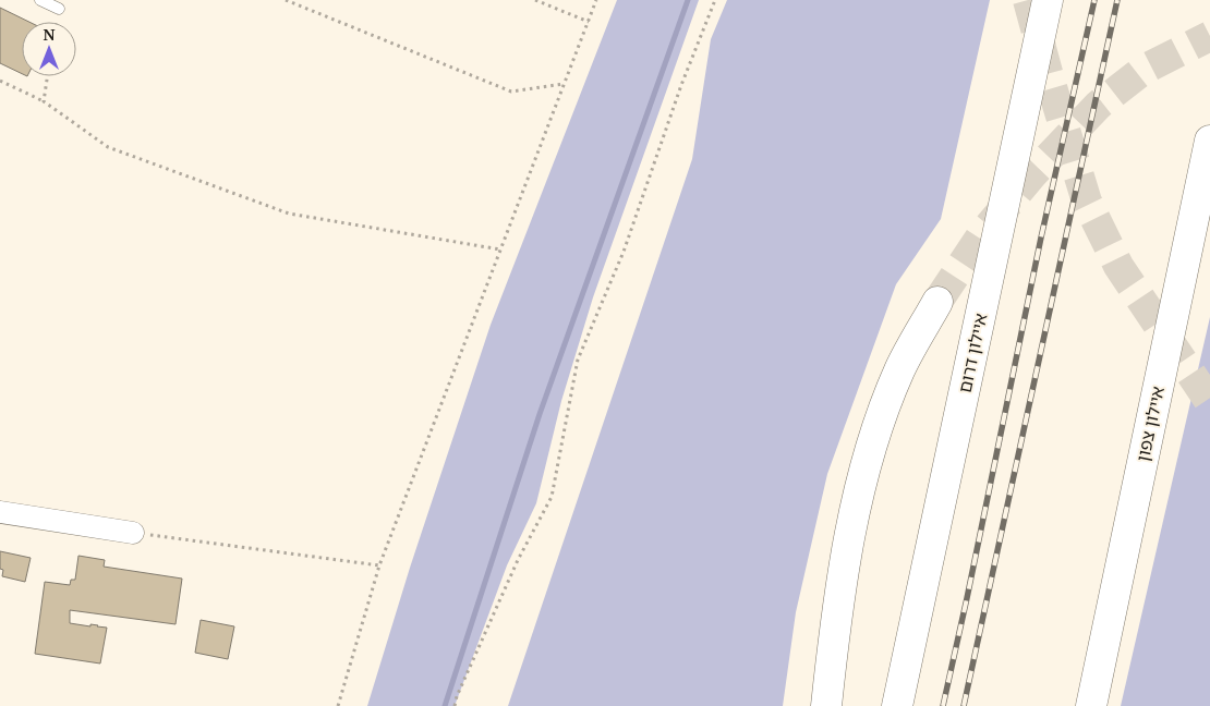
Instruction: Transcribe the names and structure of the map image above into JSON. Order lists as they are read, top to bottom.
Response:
{
  "streets": {
    "highway": ["איילון דרום", "איילון צפון"]
  },
  "north": "top"
}
